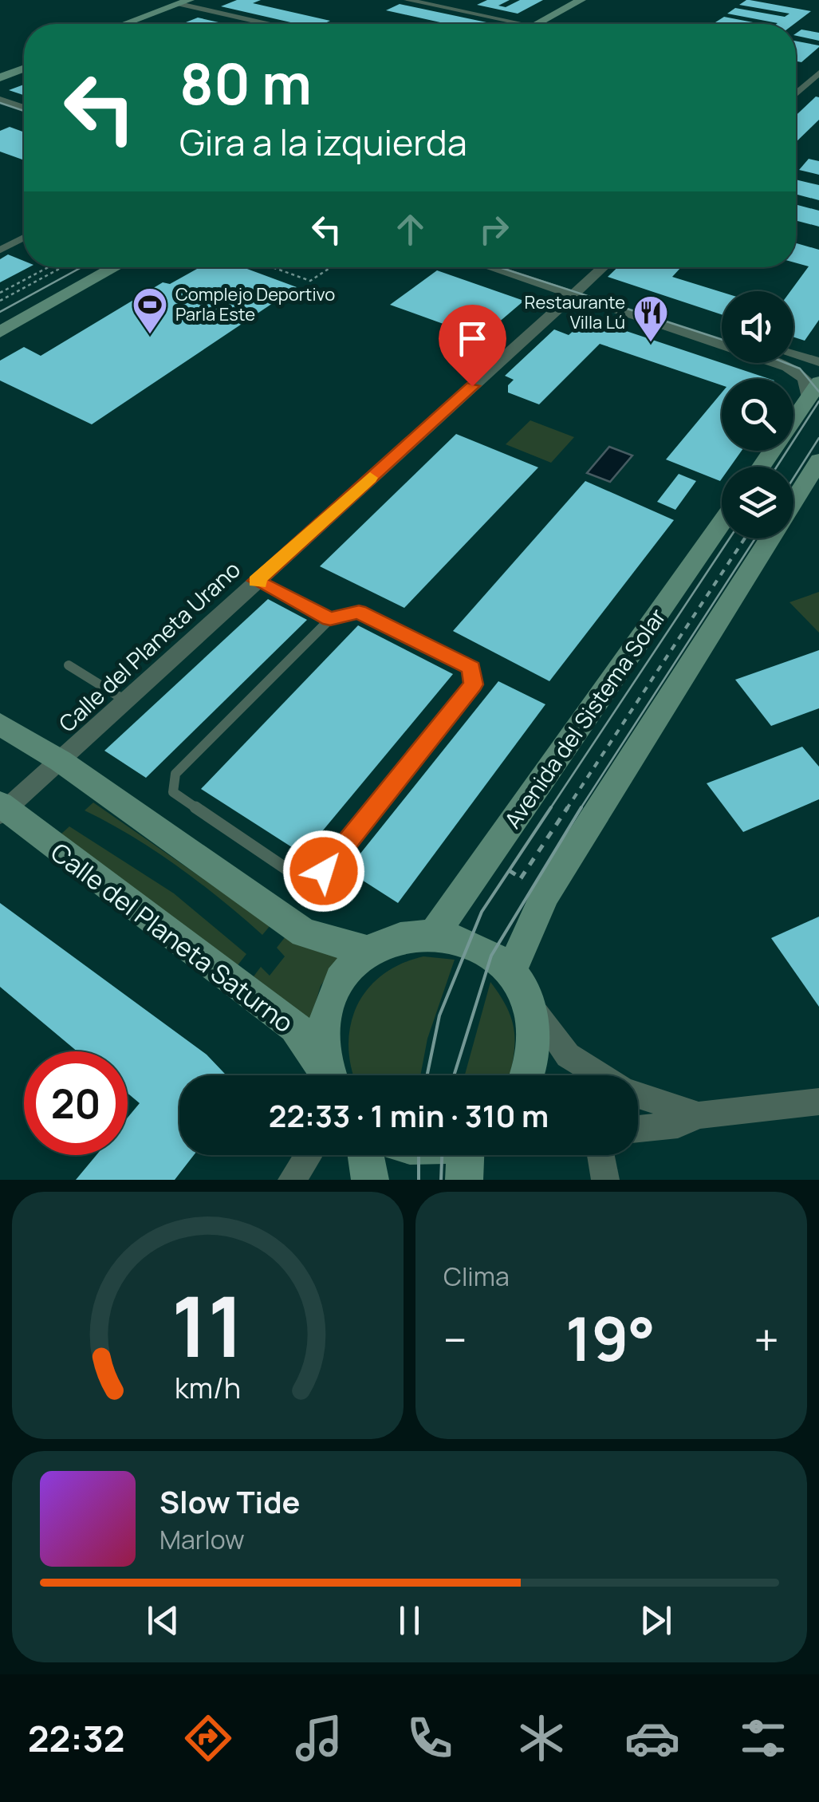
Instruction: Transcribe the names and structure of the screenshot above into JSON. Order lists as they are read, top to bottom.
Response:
{
  "streets": {
    "street": ["Calle del Planeta Urano", "Avenida del Sistema Solar", "Calle del Planeta Saturno"]
  },
  "crossings": [
    ["Calle del Planeta Urano", "Calle del Planeta Saturno"]
  ],
  "places": {
    "sports": ["Complejo Deportivo Parla Este"],
    "restaurant": ["Restaurante Villa Lú"]
  },
  "page": {
    "turn": ["80 m", "Gira a la izquierda"],
    "limit": "20",
    "trip": "22:33 · 1 min · 310 m",
    "tile": "Clima",
    "heat": ["−", "19°", "+"],
    "song": ["Slow Tide", "Marlow"],
    "tabs": "22:32",
    "gauge": ["11", "km/h"]
  }
}
